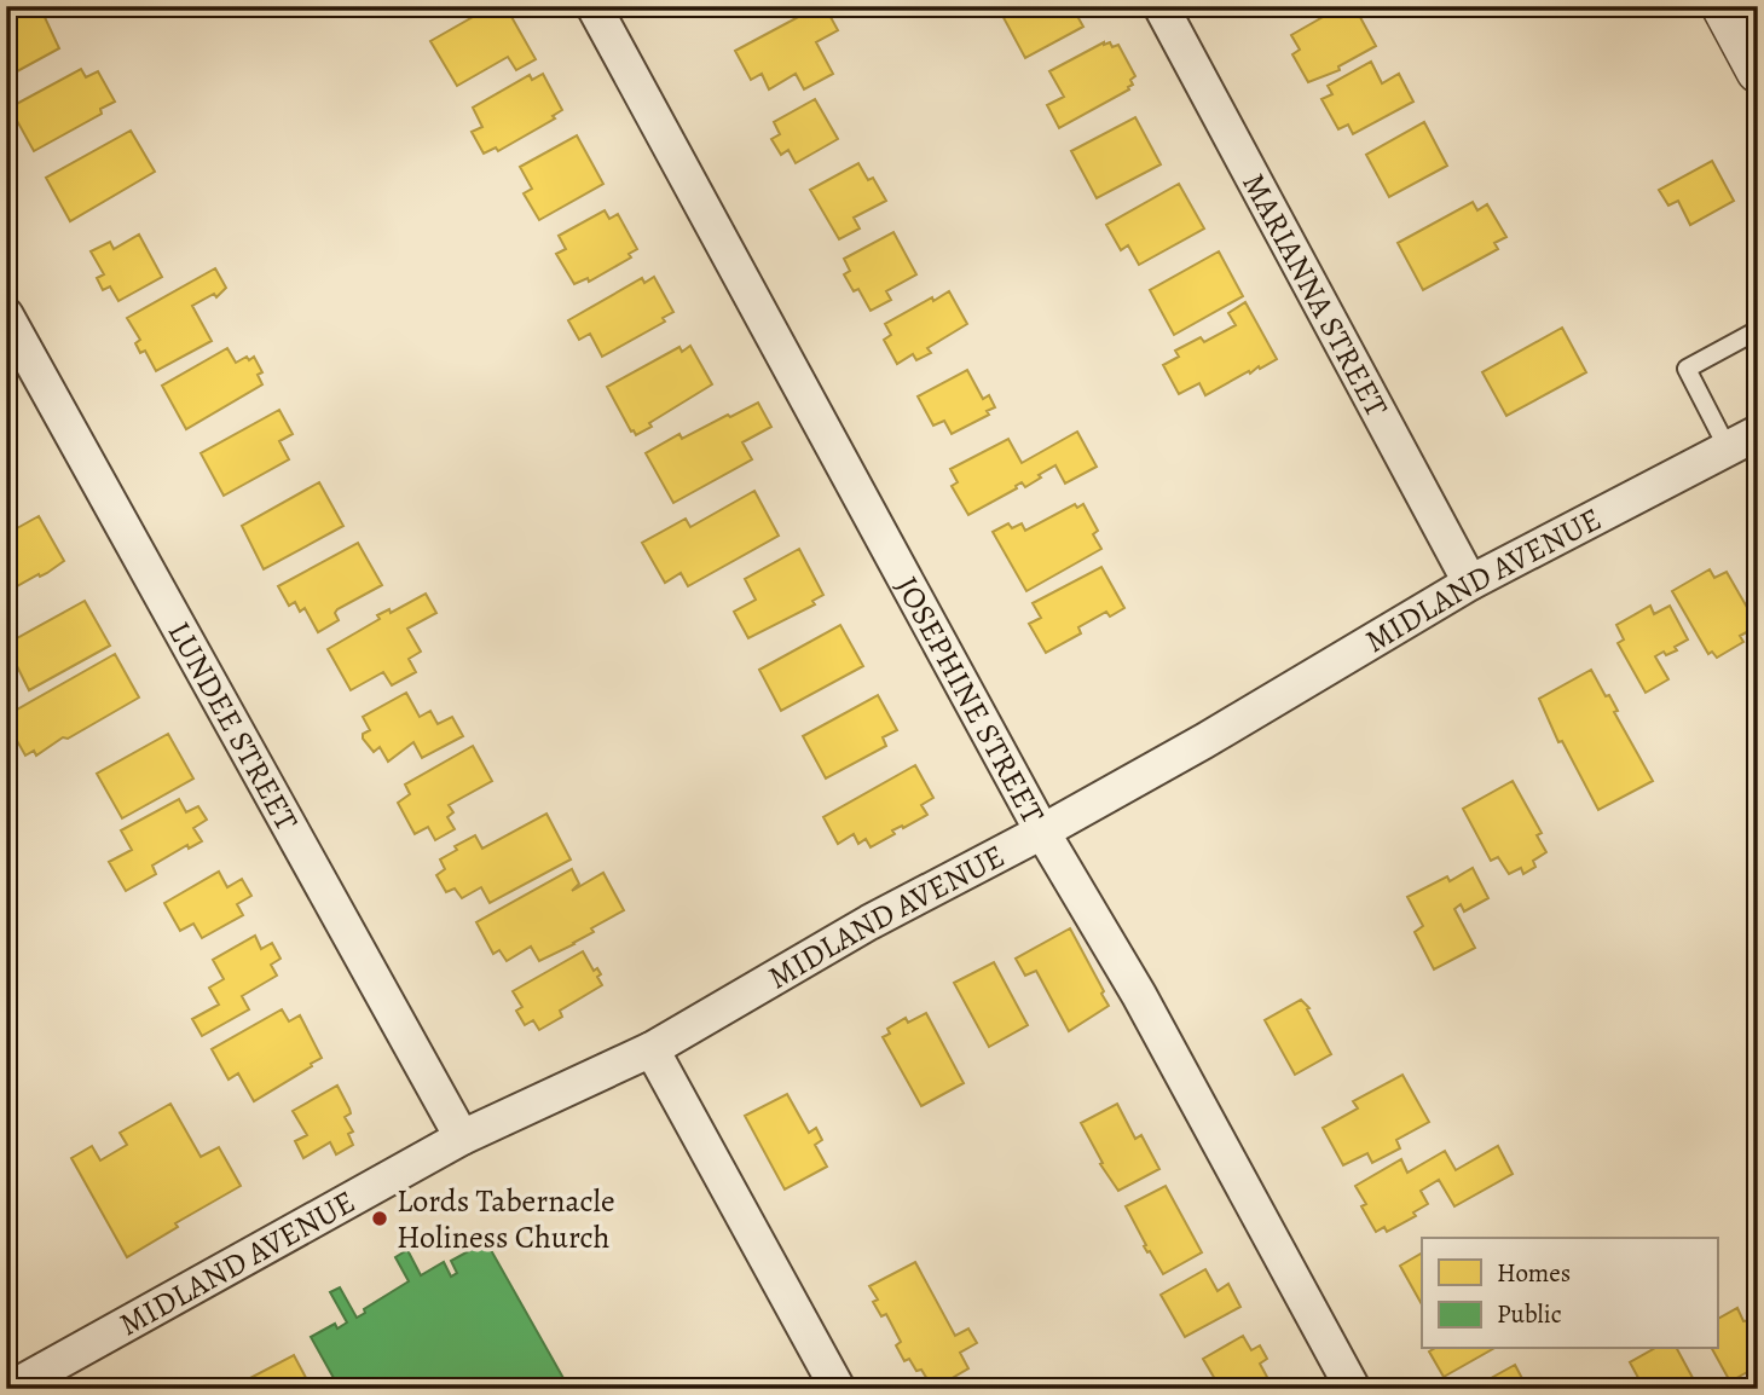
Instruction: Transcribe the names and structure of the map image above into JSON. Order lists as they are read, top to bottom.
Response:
{
  "streets": {
    "street": [
      "MARIANNA STREET",
      "MIDLAND AVENUE",
      "JOSEPHINE STREET",
      "LUNDEE STREET"
    ]
  },
  "crossings": [
    ["MARIANNA STREET", "MIDLAND AVENUE"],
    ["MIDLAND AVENUE", "JOSEPHINE STREET"],
    ["MIDLAND AVENUE", "LUNDEE STREET"]
  ],
  "places": ["Lords Tabernacle Holiness Church"],
  "legend": ["Homes", "Public"]
}
